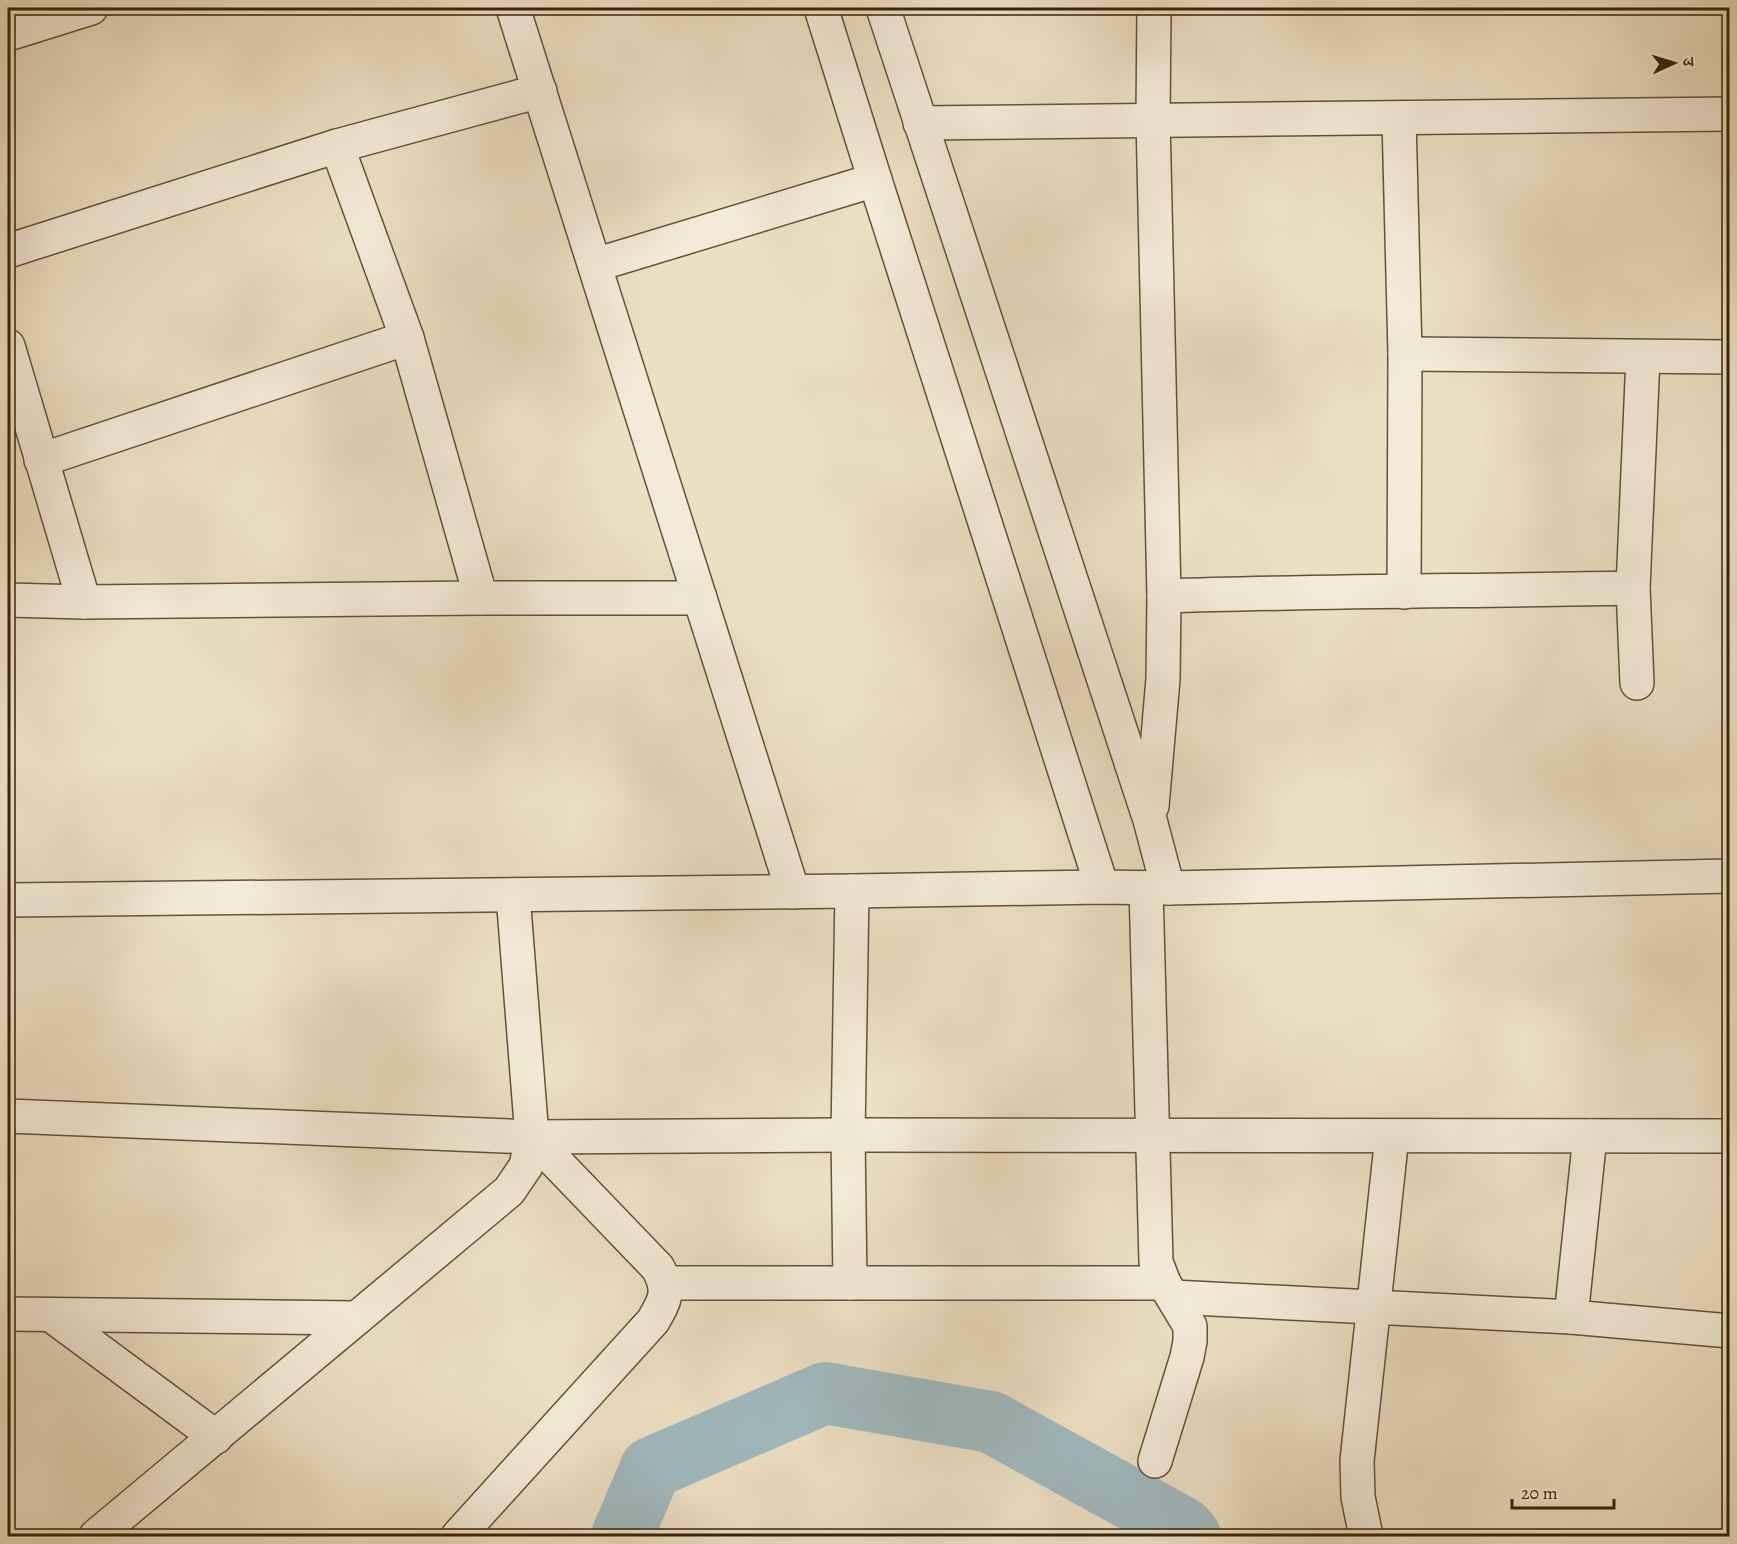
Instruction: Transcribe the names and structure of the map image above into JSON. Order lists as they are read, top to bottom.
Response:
{
  "scale_bar": "20 m",
  "north": "right"
}
